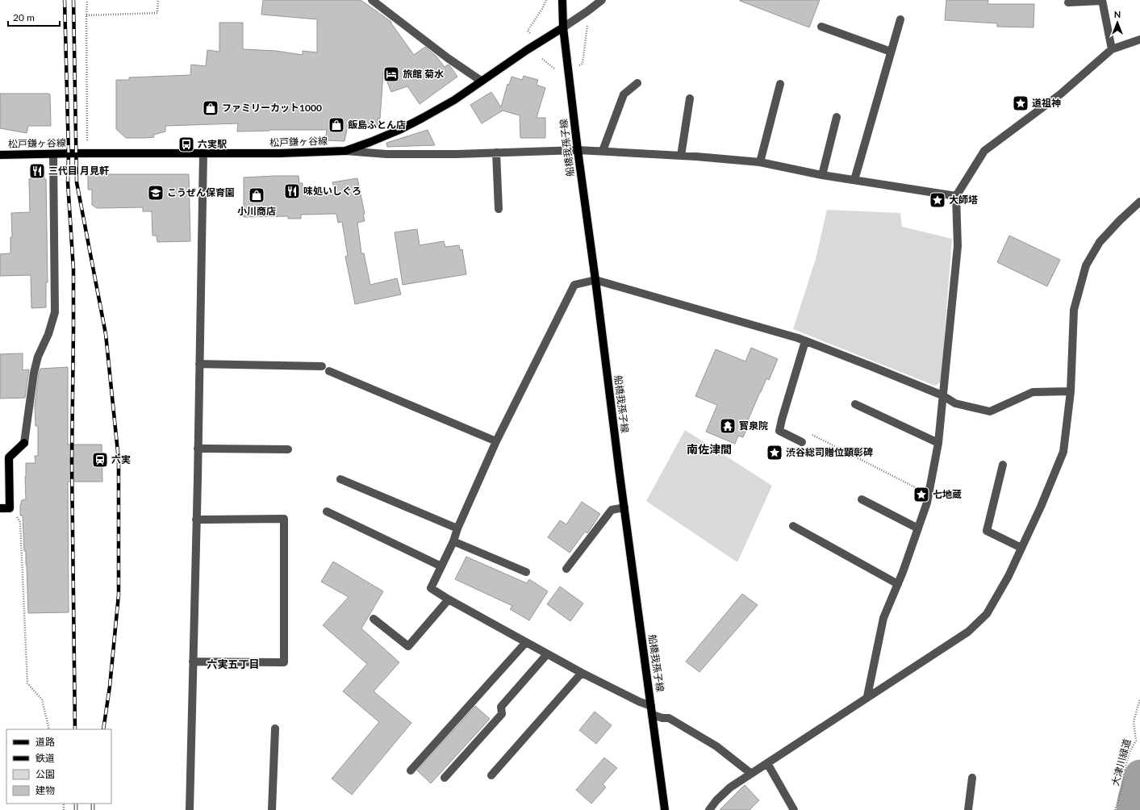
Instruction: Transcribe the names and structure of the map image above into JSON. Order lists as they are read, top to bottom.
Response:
{
  "streets": {
    "main road": ["松戸鎌ヶ谷線", "船橋我孫子線"],
    "path": ["大津川緑道"]
  },
  "crossings": [
    ["松戸鎌ヶ谷線", "船橋我孫子線"]
  ],
  "districts": ["南佐津間", "六実五丁目"],
  "places": {
    "hotel": ["旅館 菊水"],
    "place": [
      "道祖神",
      "大師塔",
      "渋谷総司贈位顕彰碑",
      "七地蔵"
    ],
    "shop": ["ファミリーカット1000", "飯島ふとん店", "小川商店"],
    "bus stop": ["六実駅"],
    "restaurant": ["三代目 月見軒", "味処いしぐろ"],
    "school or university": ["こうぜん保育園"],
    "temple": ["寳泉院"],
    "station": ["六実"]
  },
  "legend": [
    "道路",
    "鉄道",
    "公園",
    "建物"
  ],
  "scale_bar": "20 m",
  "north": "top"
}
